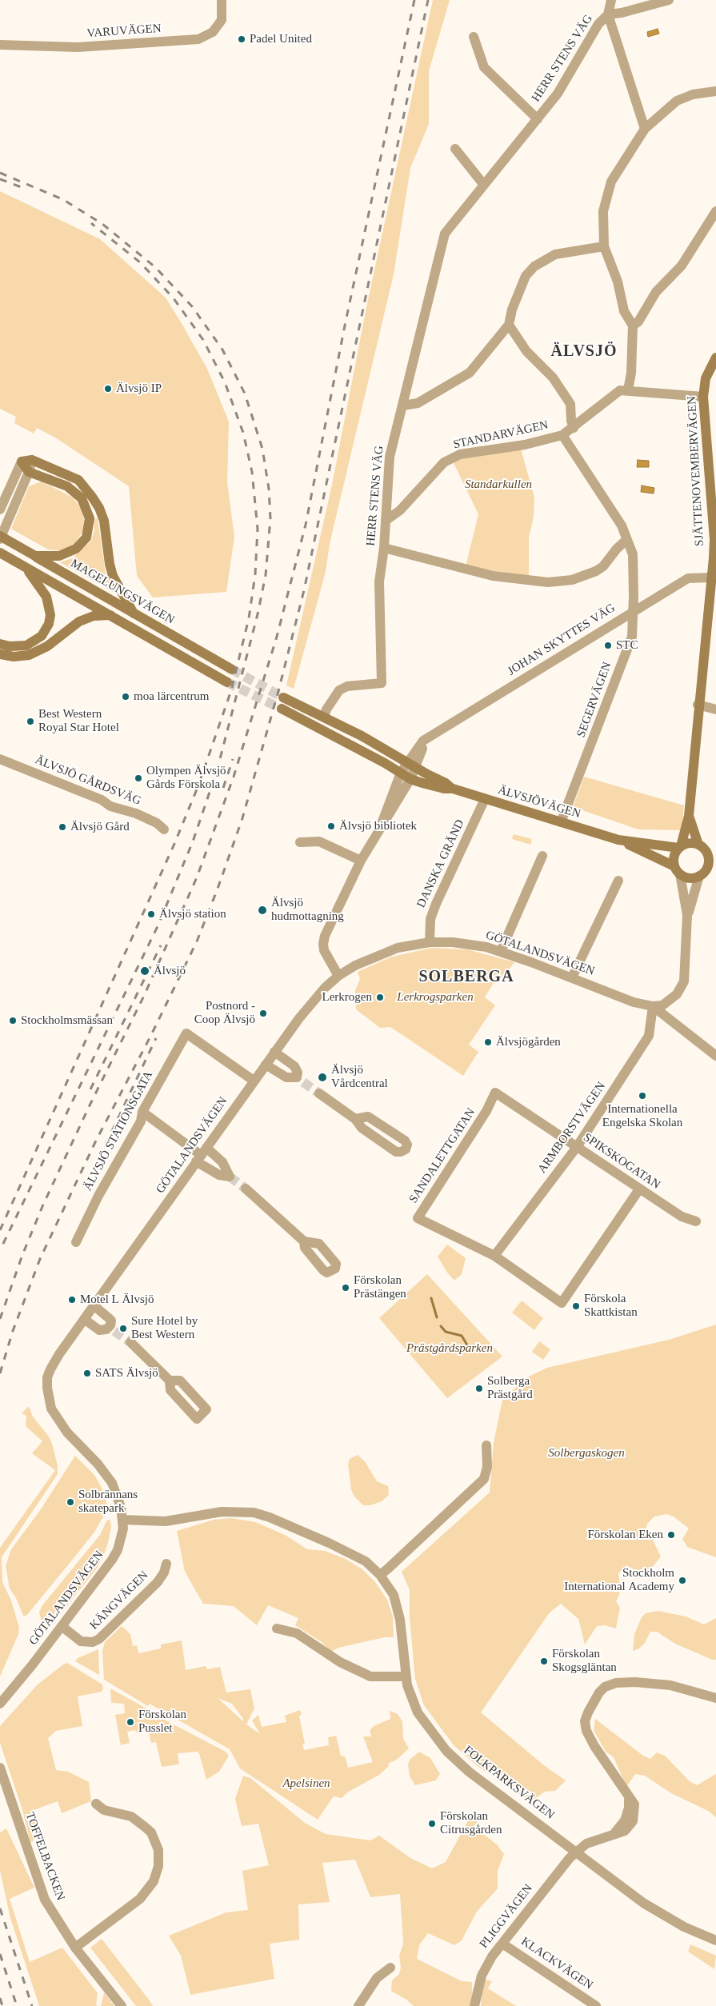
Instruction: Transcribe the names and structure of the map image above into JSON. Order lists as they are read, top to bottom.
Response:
{
  "streets": {
    "main road": ["SJÄTTENOVEMBERVÄGEN", "MAGELUNGSVÄGEN", "ÄLVSJÖVÄGEN"],
    "street": [
      "VARUVÄGEN",
      "HERR STENS VÄG",
      "STANDARVÄGEN",
      "JOHAN SKYTTES VÄG",
      "SEGERVÄGEN",
      "ÄLVSJÖ GÅRDSVÄG",
      "DANSKA GRÄND",
      "GÖTALANDSVÄGEN",
      "ARMBORSTVÄGEN",
      "ÄLVSJÖ STATIONSGATA",
      "SANDALETTGATAN",
      "SPIKSKOGATAN",
      "KÄNGVÄGEN",
      "FOLKPARKSVÄGEN",
      "TOFFELBACKEN",
      "PLIGGVÄGEN",
      "KLACKVÄGEN"
    ]
  },
  "crossings": [
    ["HERR STENS VÄG", "STANDARVÄGEN"],
    ["STANDARVÄGEN", "SJÄTTENOVEMBERVÄGEN"],
    ["STANDARVÄGEN", "SEGERVÄGEN"],
    ["SJÄTTENOVEMBERVÄGEN", "JOHAN SKYTTES VÄG"],
    ["SJÄTTENOVEMBERVÄGEN", "ÄLVSJÖVÄGEN"],
    ["JOHAN SKYTTES VÄG", "SEGERVÄGEN"],
    ["JOHAN SKYTTES VÄG", "ÄLVSJÖVÄGEN"],
    ["JOHAN SKYTTES VÄG", "GÖTALANDSVÄGEN"],
    ["SEGERVÄGEN", "ÄLVSJÖVÄGEN"],
    ["ÄLVSJÖVÄGEN", "DANSKA GRÄND"],
    ["DANSKA GRÄND", "GÖTALANDSVÄGEN"],
    ["GÖTALANDSVÄGEN", "ARMBORSTVÄGEN"],
    ["GÖTALANDSVÄGEN", "ÄLVSJÖ STATIONSGATA"],
    ["GÖTALANDSVÄGEN", "KÄNGVÄGEN"],
    ["GÖTALANDSVÄGEN", "FOLKPARKSVÄGEN"],
    ["ARMBORSTVÄGEN", "SANDALETTGATAN"],
    ["ARMBORSTVÄGEN", "SPIKSKOGATAN"],
    ["SANDALETTGATAN", "SPIKSKOGATAN"],
    ["FOLKPARKSVÄGEN", "PLIGGVÄGEN"],
    ["PLIGGVÄGEN", "KLACKVÄGEN"]
  ],
  "districts": ["ÄLVSJÖ", "SOLBERGA"],
  "parks": [
    "Standarkullen",
    "Lerkrogsparken",
    "Prästgårdsparken",
    "Solbergaskogen",
    "Apelsinen"
  ],
  "places": [
    "Padel United",
    "Älvsjö IP",
    "STC",
    "moa lärcentrum",
    "Best Western Royal Star Hotel",
    "Olympen Älvsjö Gårds Förskola",
    "Älvsjö bibliotek",
    "Älvsjö Gård",
    "Älvsjö hudmottagning",
    "Älvsjö station",
    "Älvsjö",
    "Lerkrogen",
    "Postnord - Coop Älvsjö",
    "Stockholmsmässan",
    "Älvsjögården",
    "Älvsjö Vårdcentral",
    "Internationella Engelska Skolan",
    "Förskolan Prästängen",
    "Motel L Älvsjö",
    "Förskola Skattkistan",
    "Sure Hotel by Best Western",
    "SATS Älvsjö",
    "Solberga Prästgård",
    "Solbrännans skatepark",
    "Förskolan Eken",
    "Stockholm International Academy",
    "Förskolan Skogsgläntan",
    "Förskolan Pusslet",
    "Förskolan Citrusgården"
  ]
}
